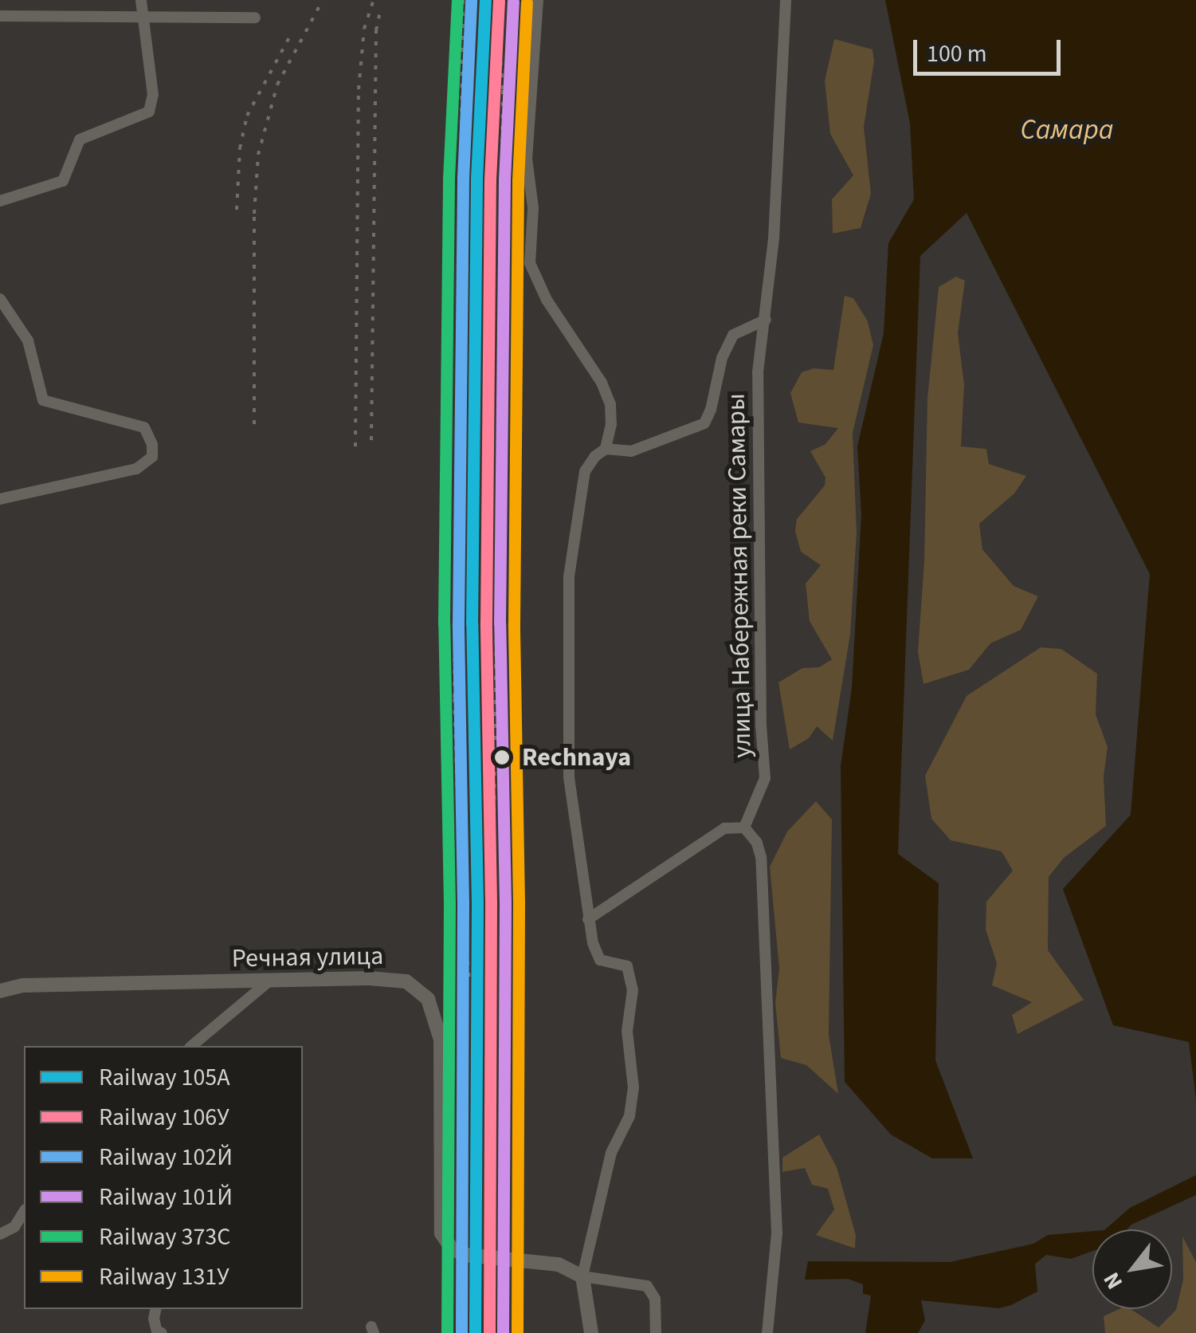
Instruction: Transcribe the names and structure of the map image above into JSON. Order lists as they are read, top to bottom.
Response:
{
  "streets": {
    "street": ["улица Набережная реки Самары", "Речная улица"]
  },
  "water": ["Самара"],
  "places": ["Rechnaya"],
  "lines": [
    "rail line 105А",
    "rail line 102Й",
    "rail line 373C",
    "rail line 106У",
    "rail line 101Й",
    "rail line 131У"
  ],
  "legend": [
    "Railway 105А",
    "Railway 106У",
    "Railway 102Й",
    "Railway 101Й",
    "Railway 373C",
    "Railway 131У"
  ],
  "scale_bar": "100 m",
  "north": "bottom left"
}
